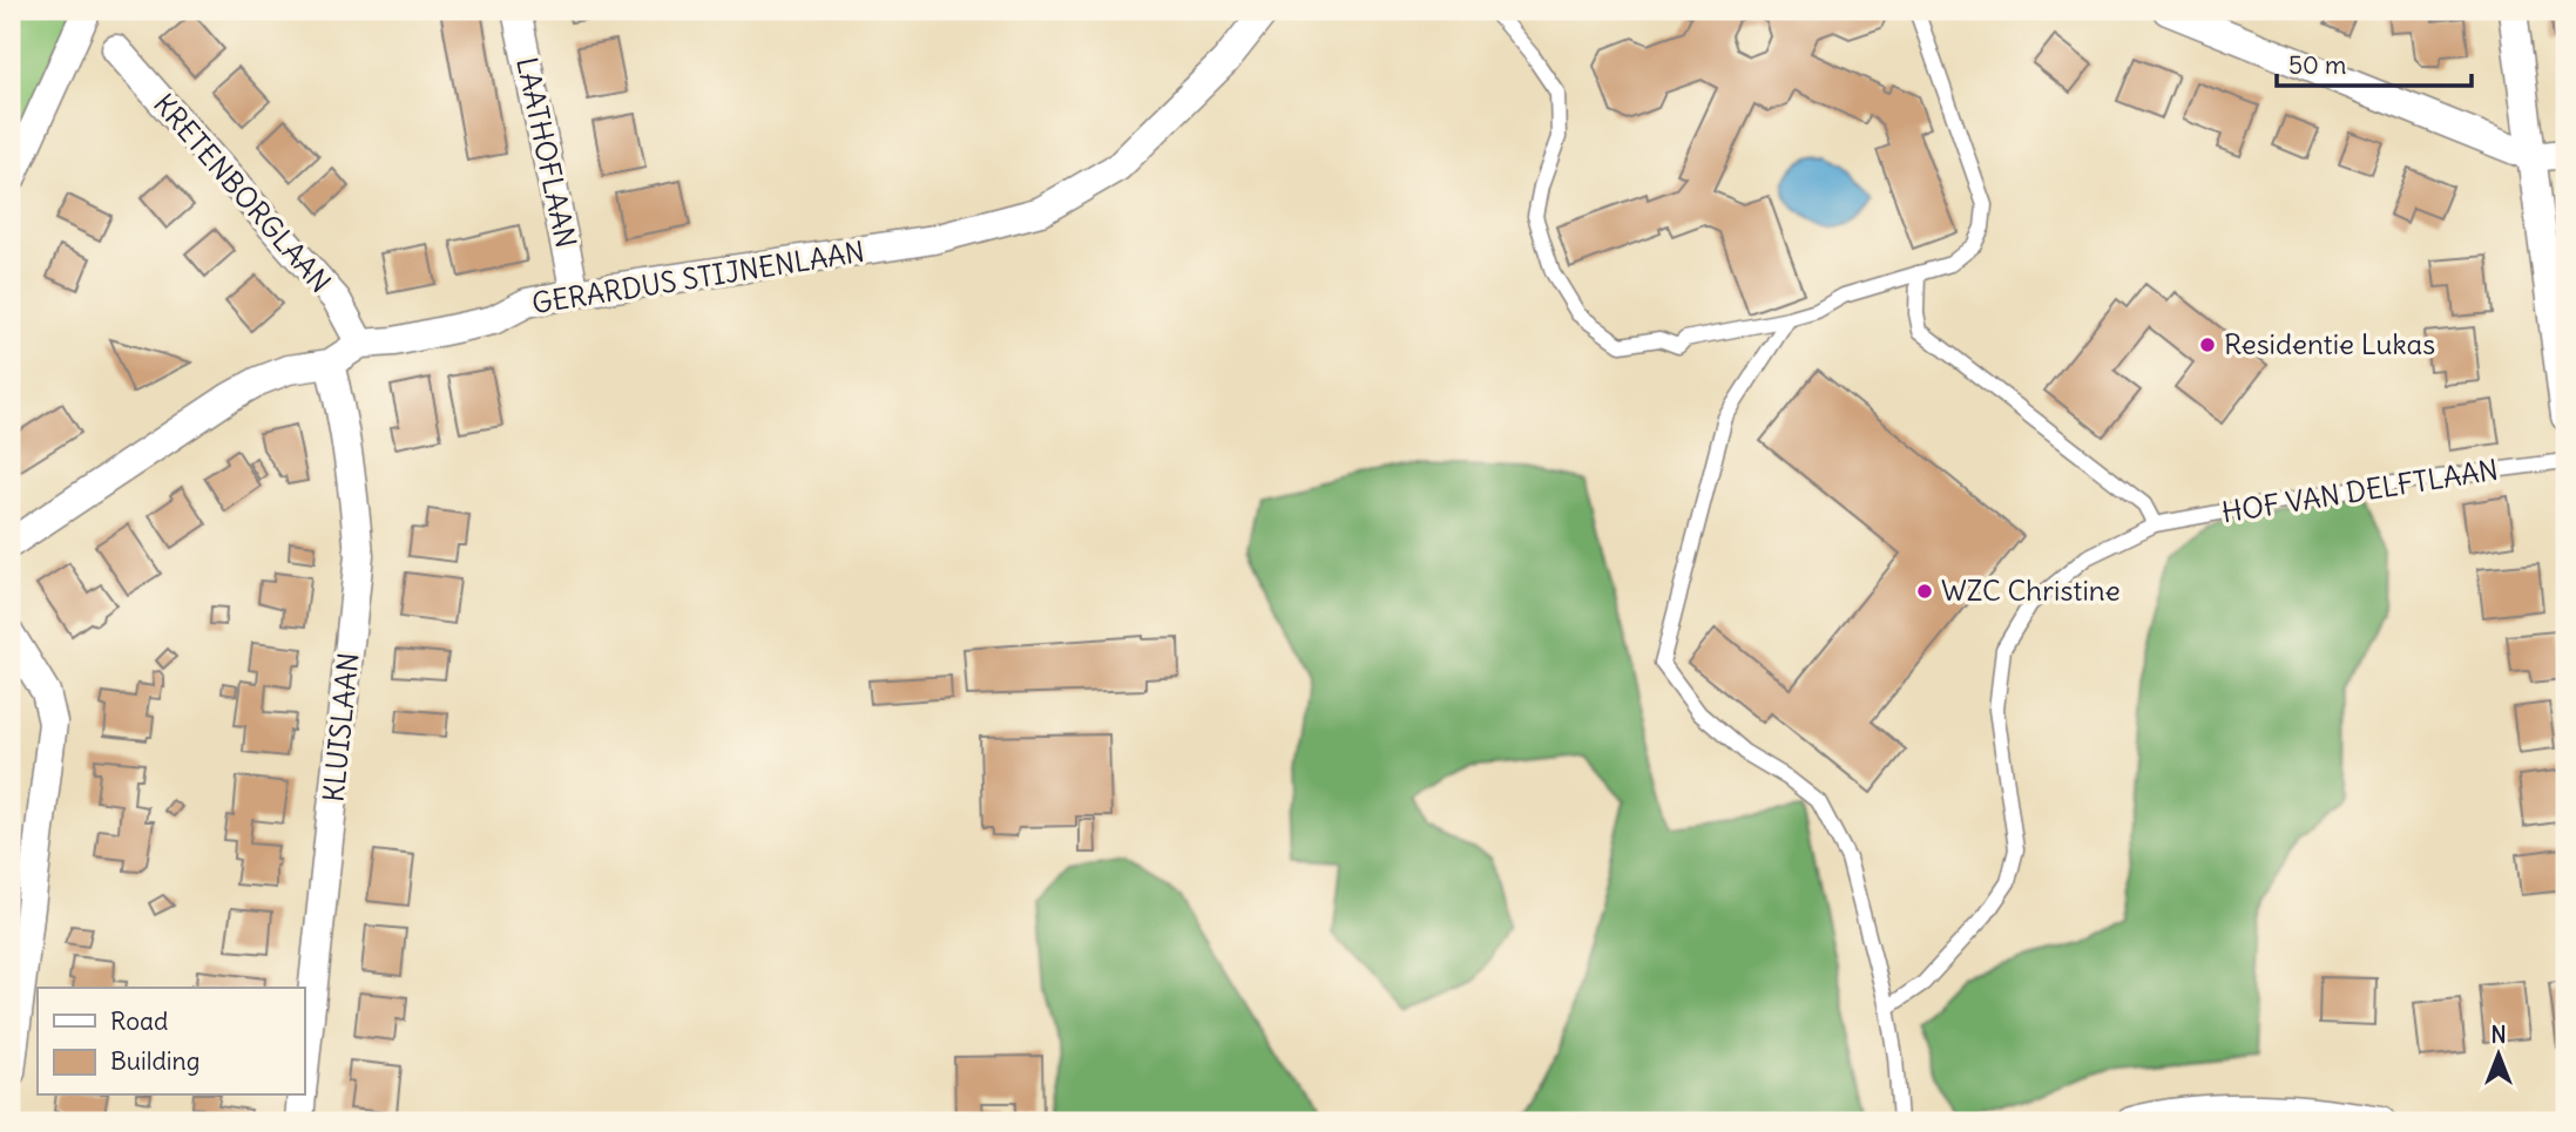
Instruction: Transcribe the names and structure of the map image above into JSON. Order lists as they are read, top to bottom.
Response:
{
  "streets": {
    "street": [
      "LAATHOFLAAN",
      "KRETENBORGLAAN",
      "GERARDUS STIJNENLAAN",
      "KLUISLAAN"
    ],
    "lane": ["HOF VAN DELFTLAAN"]
  },
  "crossings": [
    ["LAATHOFLAAN", "GERARDUS STIJNENLAAN"],
    ["KRETENBORGLAAN", "GERARDUS STIJNENLAAN"],
    ["GERARDUS STIJNENLAAN", "KLUISLAAN"]
  ],
  "places": ["Residentie Lukas", "WZC Christine"],
  "legend": ["Road", "Building"],
  "scale_bar": "50 m",
  "north": "top"
}
